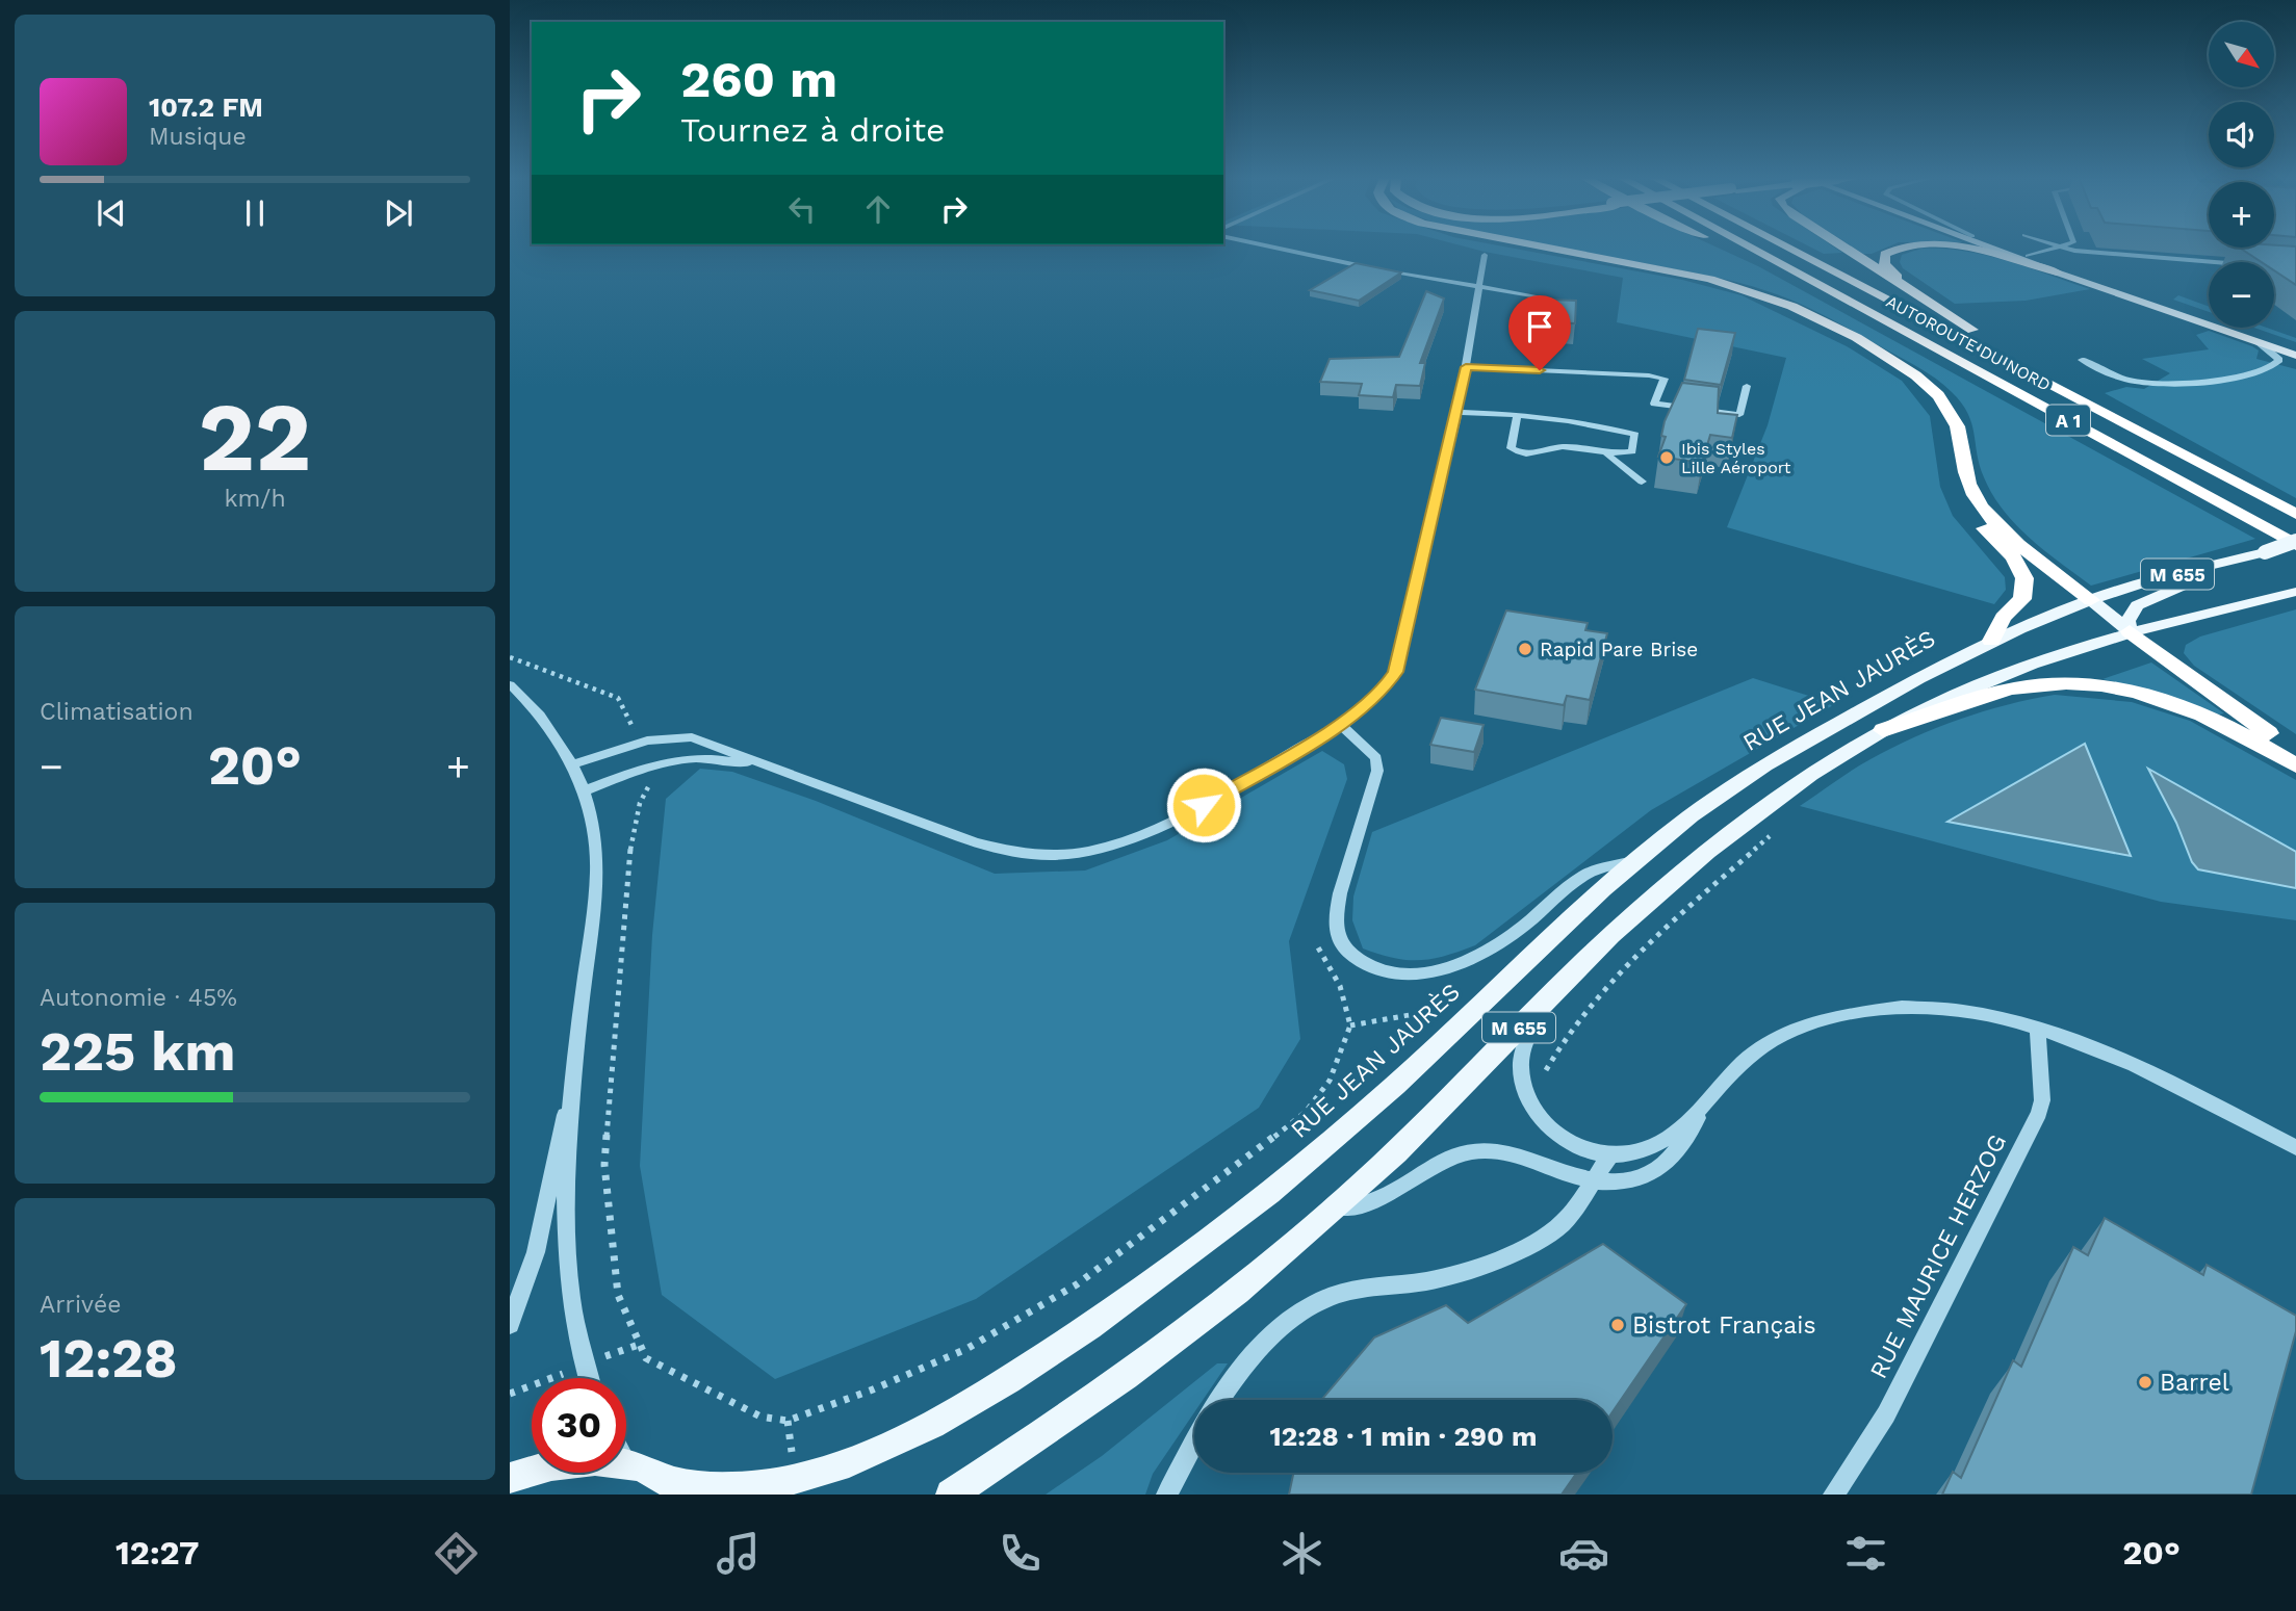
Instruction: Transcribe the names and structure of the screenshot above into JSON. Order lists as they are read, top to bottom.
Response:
{
  "streets": {
    "highway": ["AUTOROUTE DU NORD", "A 1"],
    "main road": ["M 655", "RUE JEAN JAURÈS"],
    "street": ["RUE MAURICE HERZOG"]
  },
  "crossings": [
    ["AUTOROUTE DU NORD", "M 655"],
    ["M 655", "RUE JEAN JAURÈS"]
  ],
  "places": [
    "Ibis Styles Lille Aéroport",
    "Rapid Pare Brise",
    "Bistrot Français",
    "Barrel"
  ],
  "north": "bottom right",
  "page": {
    "map_buttons": ["+", "−"],
    "turn": ["260 m", "Tournez à droite"],
    "song": ["107.2 FM", "Musique"],
    "tile": [
      ["22", "km/h"],
      "Climatisation",
      ["Autonomie · 45%", "225 km"],
      ["Arrivée", "12:28"]
    ],
    "heat": ["−", "20°", "+"],
    "limit": "30",
    "trip": "12:28 · 1 min · 290 m",
    "tabs": ["12:27", "20°"]
  }
}
